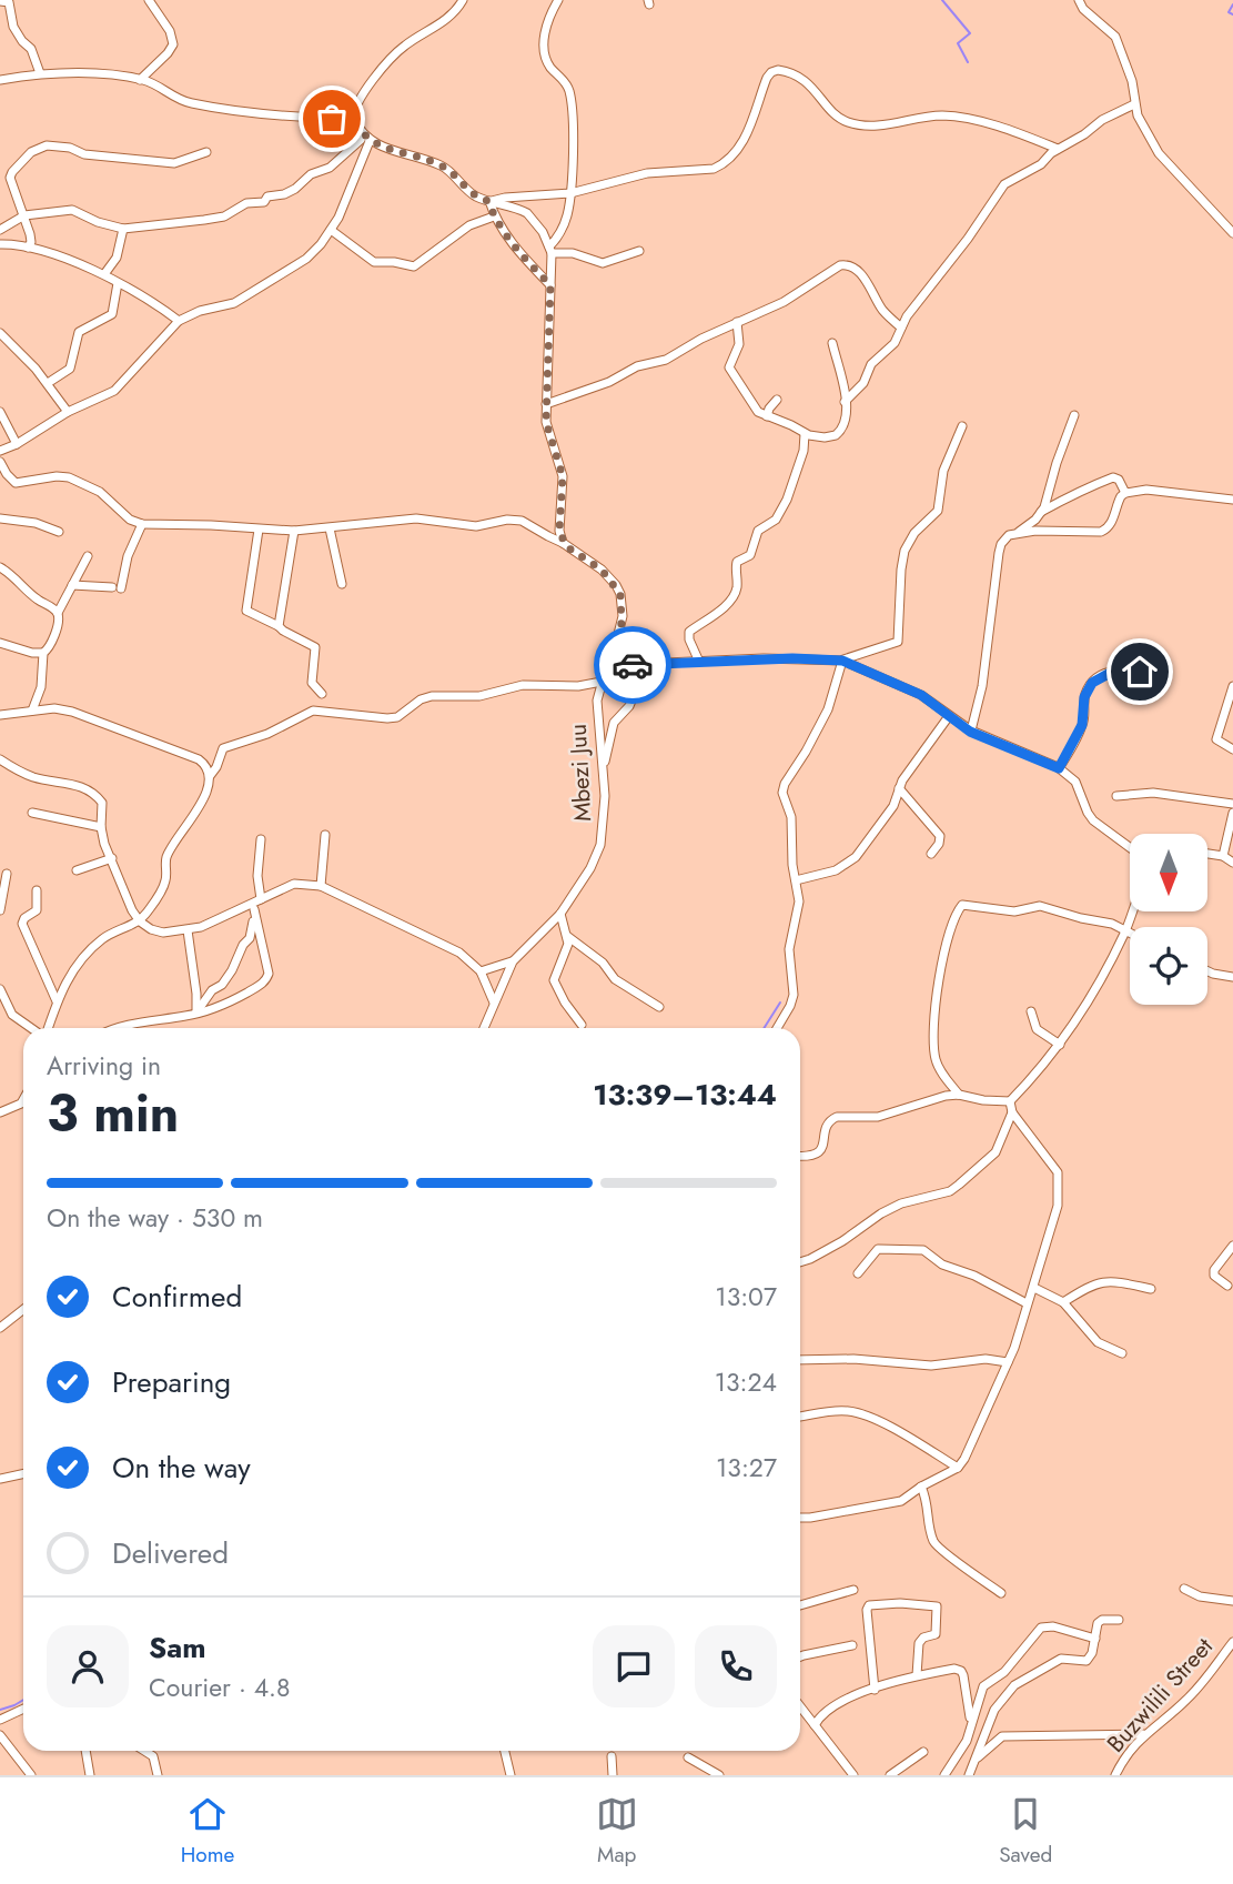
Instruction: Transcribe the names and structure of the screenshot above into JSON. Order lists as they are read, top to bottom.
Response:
{
  "streets": {
    "street": ["Mbezi Juu", "Buzwilili Street"]
  },
  "north": "bottom",
  "page": {
    "heading": ["3 min", "Arriving in", "13:39–13:44"],
    "panel": ["Sam", "Courier · 4.8"],
    "bar": "On the way · 530 m",
    "list": [
      ["Confirmed", "13:07"],
      ["Preparing", "13:24"],
      ["On the way", "13:27"],
      "Delivered"
    ],
    "tabs": ["Home", "Map", "Saved"]
  }
}
